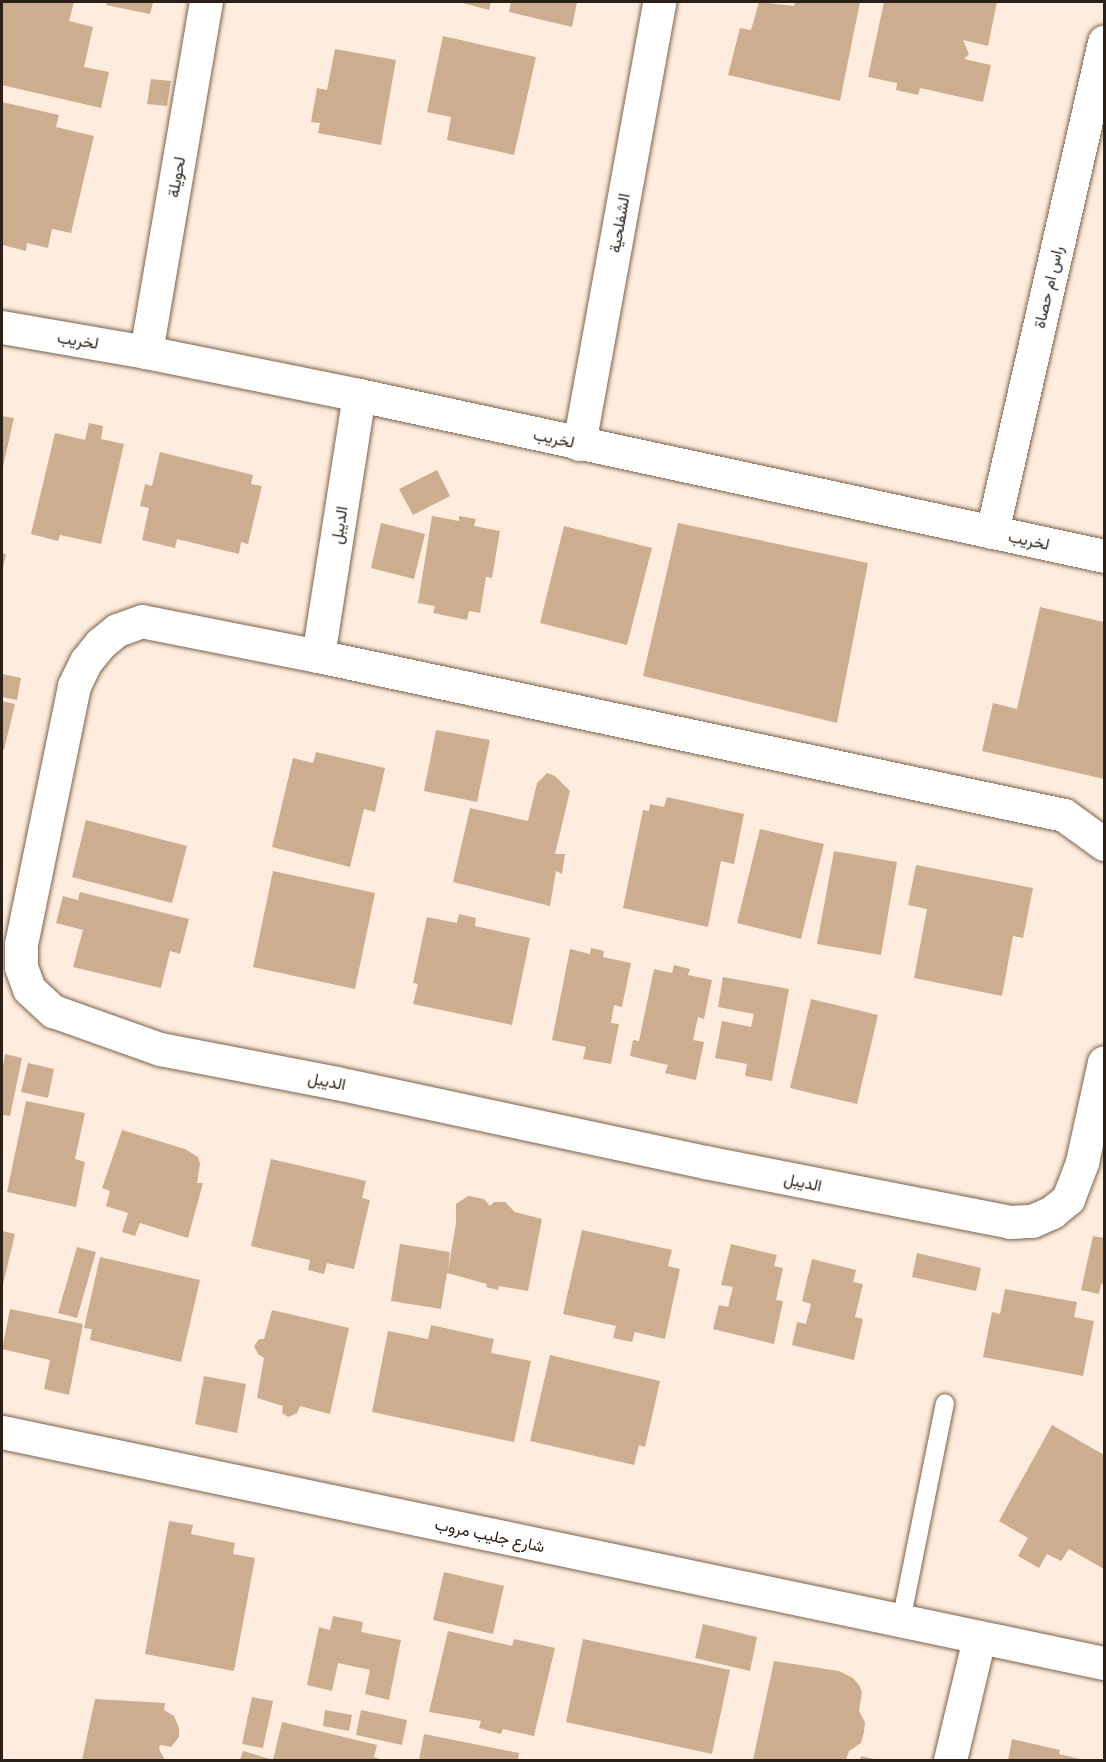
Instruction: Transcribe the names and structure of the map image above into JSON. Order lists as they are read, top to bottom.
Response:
{
  "streets": {
    "street": [
      "لحويلة",
      "الشفلحية",
      "راس ام حصاة",
      "لخريب",
      "الديبل",
      "شارع جليب مروب"
    ]
  },
  "crossings": [
    ["لحويلة", "لخريب"],
    ["الشفلحية", "لخريب"],
    ["راس ام حصاة", "لخريب"],
    ["لخريب", "الديبل"]
  ]
}
